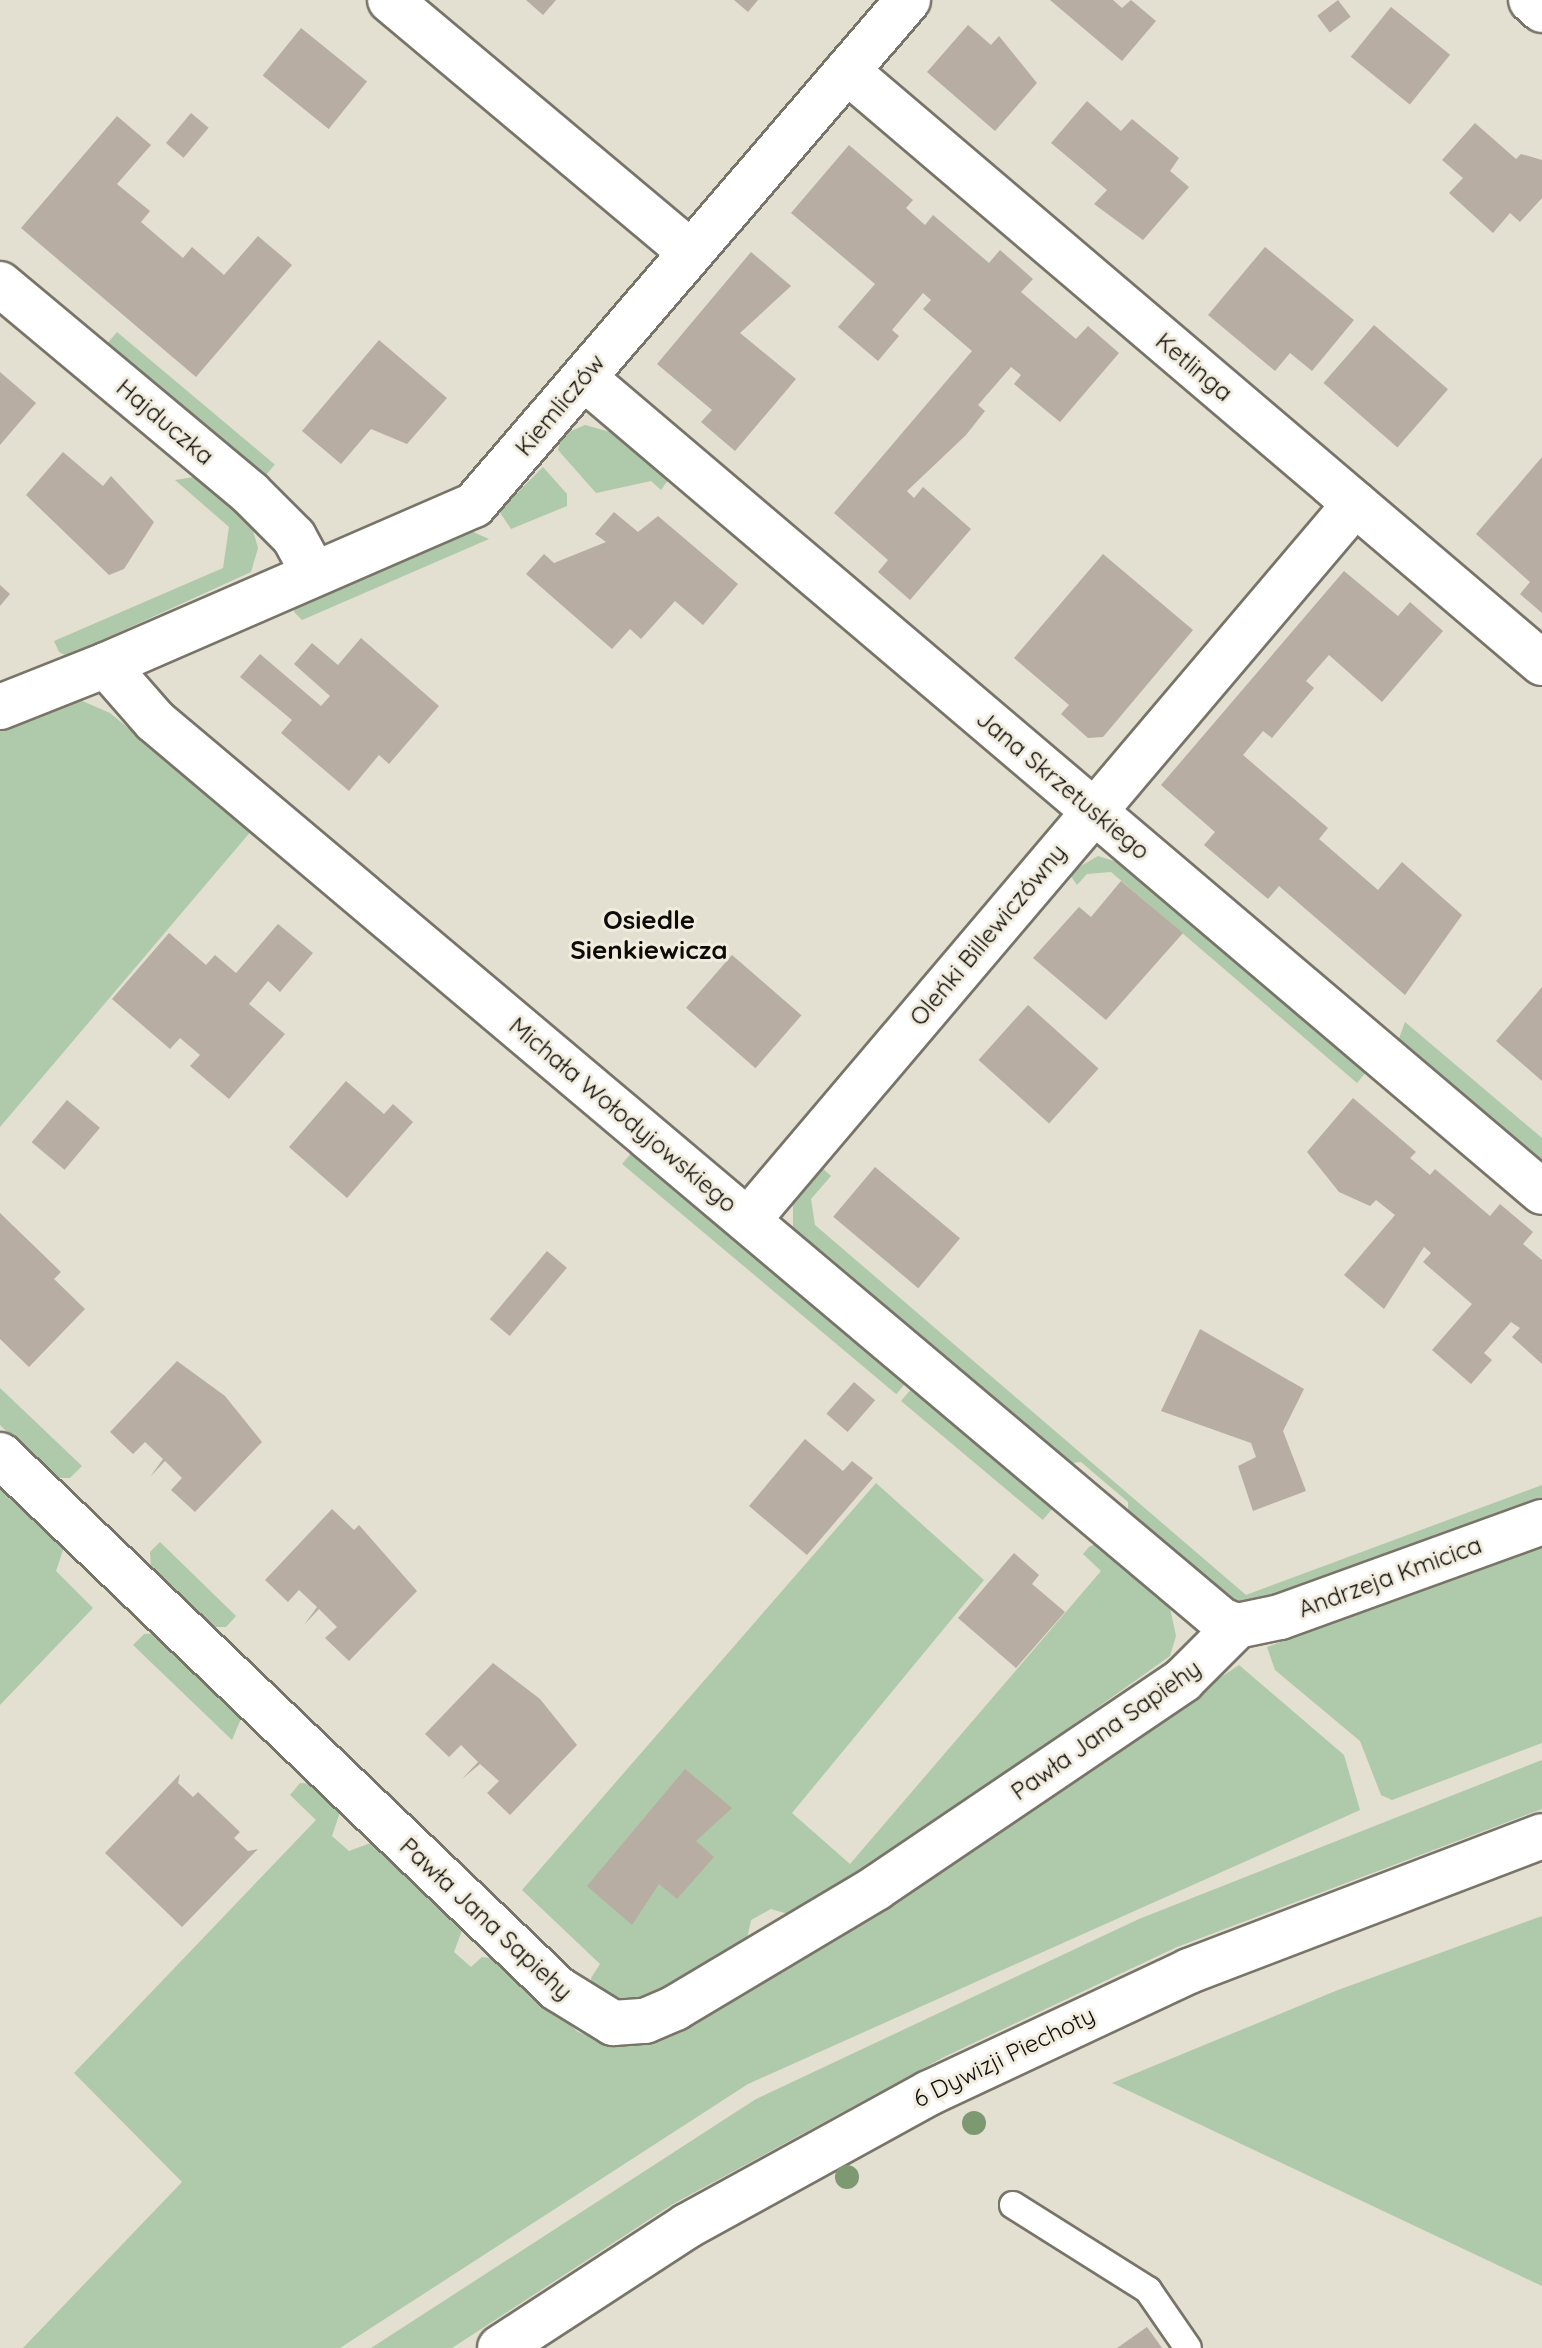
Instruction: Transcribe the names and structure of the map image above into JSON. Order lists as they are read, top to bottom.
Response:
{
  "streets": {
    "street": [
      "Ketlinga",
      "Kiemliczów",
      "Hajduczka",
      "Jana Skrzetuskiego",
      "Oleńki Billewiczówny",
      "Michała Wołodyjowskiego",
      "Andrzeja Kmicica",
      "Pawła Jana Sapiehy",
      "6 Dywizji Piechoty"
    ]
  },
  "crossings": [
    ["Ketlinga", "Kiemliczów"],
    ["Ketlinga", "Oleńki Billewiczówny"],
    ["Kiemliczów", "Hajduczka"],
    ["Kiemliczów", "Jana Skrzetuskiego"],
    ["Kiemliczów", "Michała Wołodyjowskiego"],
    ["Jana Skrzetuskiego", "Oleńki Billewiczówny"],
    ["Oleńki Billewiczówny", "Michała Wołodyjowskiego"],
    ["Michała Wołodyjowskiego", "Andrzeja Kmicica"],
    ["Michała Wołodyjowskiego", "Pawła Jana Sapiehy"],
    ["Andrzeja Kmicica", "Pawła Jana Sapiehy"]
  ],
  "districts": ["Osiedle Sienkiewicza"]
}
